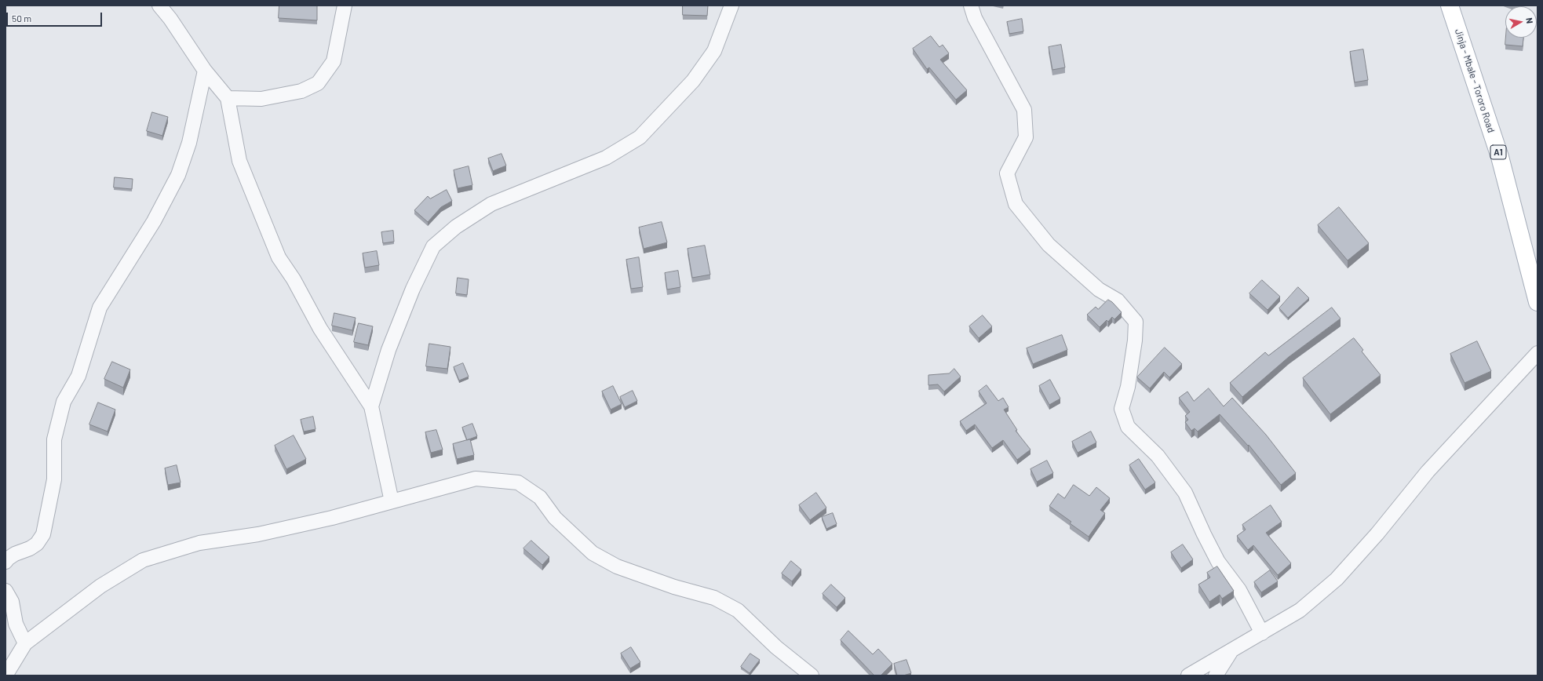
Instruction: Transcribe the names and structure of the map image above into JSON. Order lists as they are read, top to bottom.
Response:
{
  "streets": {
    "main road": ["Jinja - Mbale - Tororo Road", "A1"]
  },
  "scale_bar": "50 m",
  "north": "right"
}
